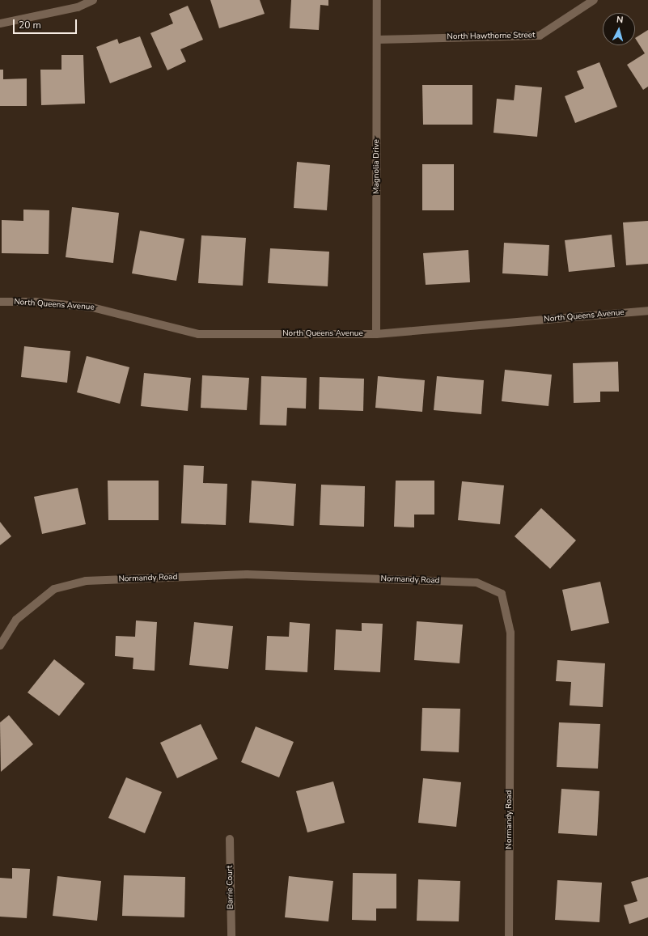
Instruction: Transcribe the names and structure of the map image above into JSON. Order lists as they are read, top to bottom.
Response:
{
  "streets": {
    "street": [
      "North Hawthorne Street",
      "Magnolia Drive",
      "North Queens Avenue",
      "Normandy Road",
      "Barrie Court"
    ]
  },
  "crossings": [
    ["North Hawthorne Street", "Magnolia Drive"],
    ["Magnolia Drive", "North Queens Avenue"]
  ],
  "scale_bar": "20 m",
  "north": "top"
}
